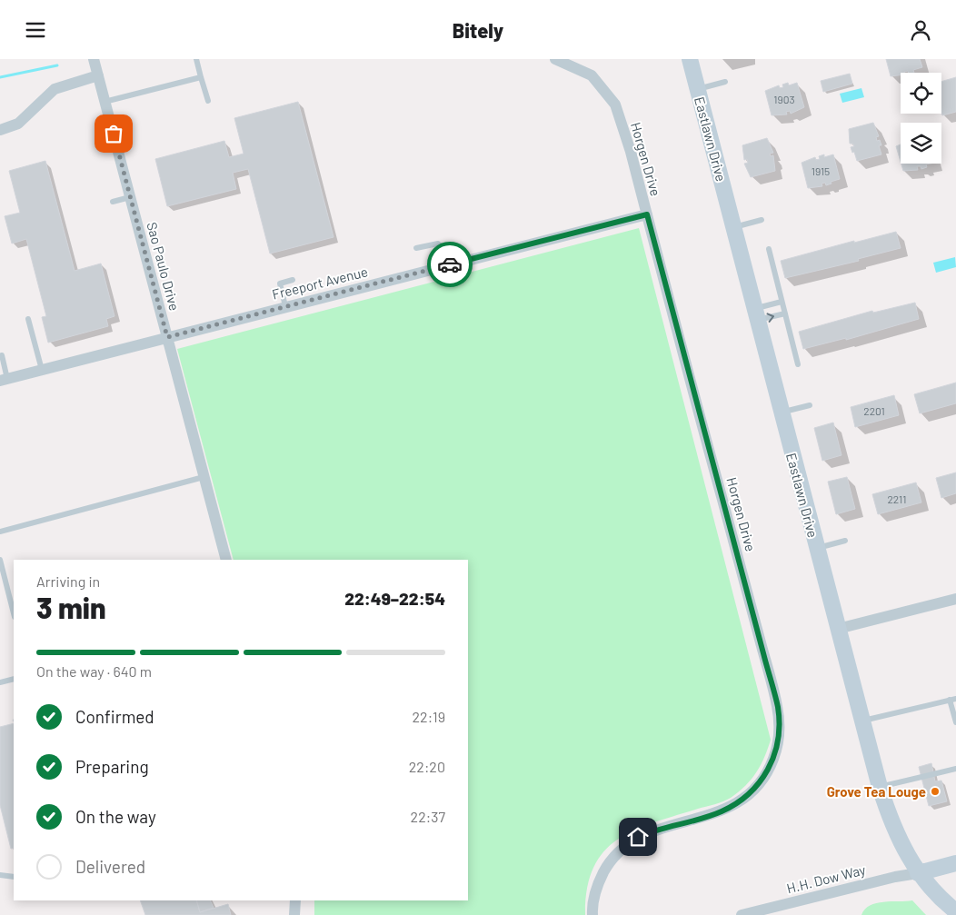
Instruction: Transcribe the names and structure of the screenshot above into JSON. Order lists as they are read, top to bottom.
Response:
{
  "streets": {
    "street": [
      "Eastlawn Drive",
      "Horgen Drive",
      "Sao Paulo Drive",
      "Freeport Avenue",
      "H.H. Dow Way"
    ]
  },
  "crossings": [
    ["Eastlawn Drive", "H.H. Dow Way"],
    ["Horgen Drive", "Freeport Avenue"],
    ["Sao Paulo Drive", "Freeport Avenue"]
  ],
  "places": ["Grove Tea Louge"],
  "house_numbers": [
    "1903",
    "1915",
    "2201",
    "2211"
  ],
  "page": {
    "header": "Bitely",
    "heading": ["3 min", "Arriving in", "22:49–22:54"],
    "bar": "On the way · 640 m",
    "list": [
      ["Confirmed", "22:19"],
      ["Preparing", "22:20"],
      ["On the way", "22:37"],
      "Delivered"
    ]
  }
}
